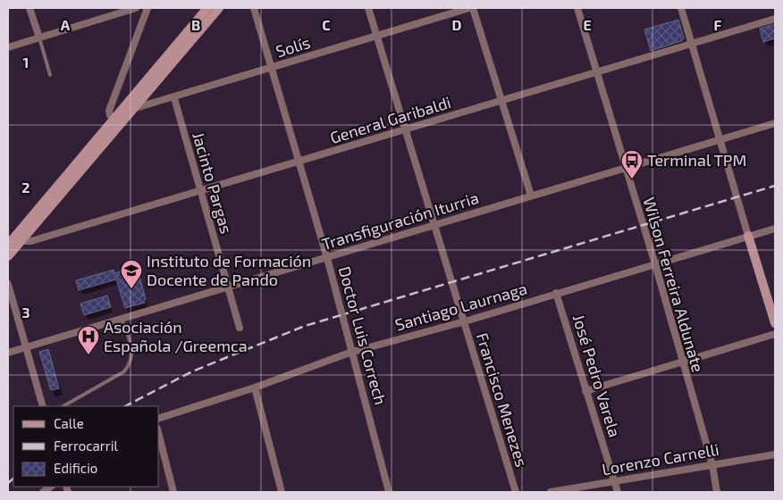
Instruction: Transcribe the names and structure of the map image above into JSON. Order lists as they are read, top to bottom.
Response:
{
  "streets": {
    "street": [
      "Solís",
      "General Garibaldi",
      "Jacinto Pargas",
      "Transfiguración Iturria",
      "Wilson Ferreira Aldunate",
      "Santiago Laurnaga",
      "Doctor Luis Correch",
      "José Pedro Varela",
      "Francisco Menezes",
      "Lorenzo Carnelli"
    ]
  },
  "crossings": [
    ["Solís", "Jacinto Pargas"],
    ["Solís", "Doctor Luis Correch"],
    ["Solís", "Francisco Menezes"],
    ["General Garibaldi", "Jacinto Pargas"],
    ["General Garibaldi", "Wilson Ferreira Aldunate"],
    ["General Garibaldi", "Doctor Luis Correch"],
    ["General Garibaldi", "Francisco Menezes"],
    ["Jacinto Pargas", "Transfiguración Iturria"],
    ["Transfiguración Iturria", "Wilson Ferreira Aldunate"],
    ["Transfiguración Iturria", "Doctor Luis Correch"],
    ["Transfiguración Iturria", "Francisco Menezes"],
    ["Wilson Ferreira Aldunate", "Santiago Laurnaga"],
    ["Wilson Ferreira Aldunate", "Lorenzo Carnelli"],
    ["Santiago Laurnaga", "Doctor Luis Correch"],
    ["Santiago Laurnaga", "José Pedro Varela"],
    ["Santiago Laurnaga", "Francisco Menezes"],
    ["José Pedro Varela", "Lorenzo Carnelli"]
  ],
  "places": {
    "bus stop": ["Terminal TPM"],
    "school or university": ["Instituto de Formación Docente de Pando"],
    "hospital": ["Asociación Española /Greemca"]
  },
  "legend": ["Calle", "Ferrocarril", "Edificio"],
  "grid": {
    "columns": [
      "A",
      "B",
      "C",
      "D",
      "E",
      "F"
    ],
    "rows": ["1", "2", "3"]
  }
}
